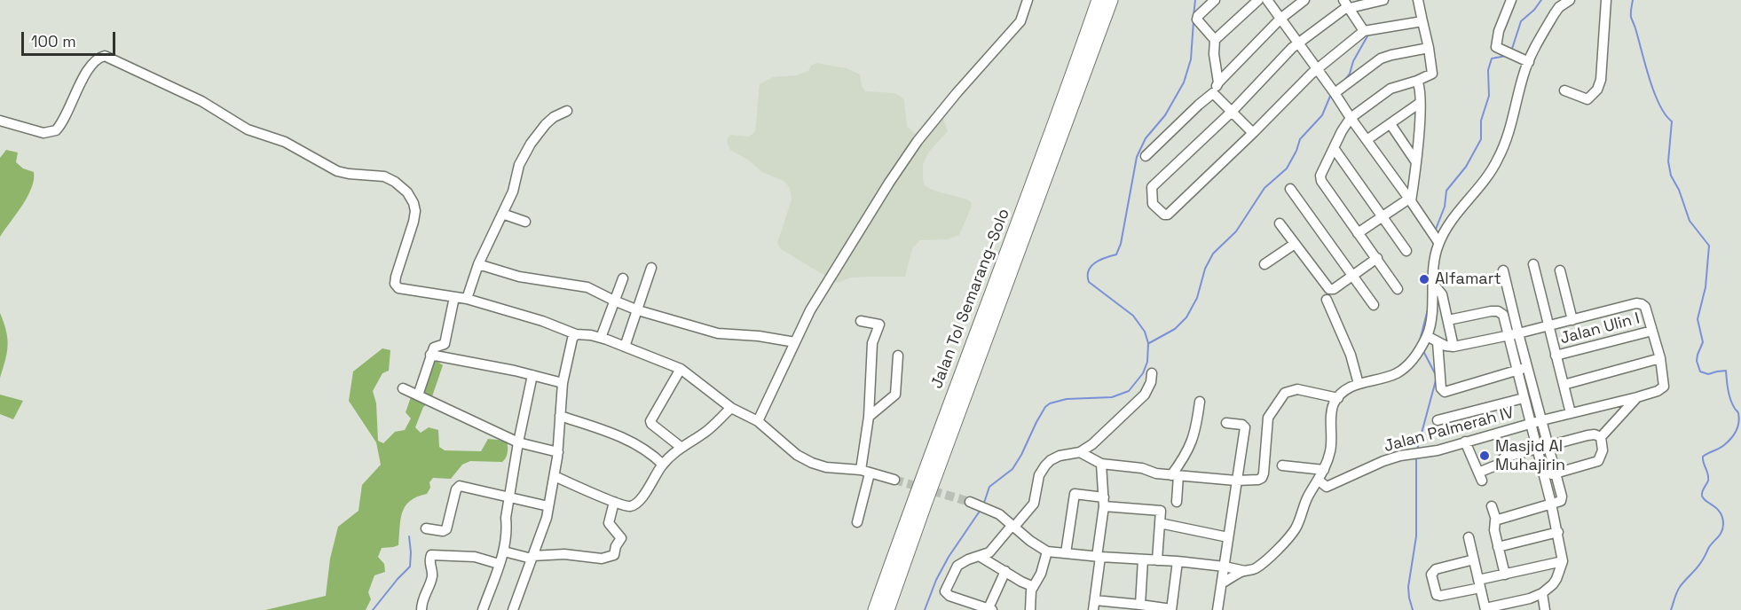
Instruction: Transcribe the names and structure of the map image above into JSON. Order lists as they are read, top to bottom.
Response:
{
  "streets": {
    "highway": ["Jalan Tol Semarang–Solo"],
    "street": ["Jalan Ulin I", "Jalan Palmerah IV"]
  },
  "places": ["Alfamart", "Masjid Al Muhajirin"],
  "scale_bar": "100 m"
}
